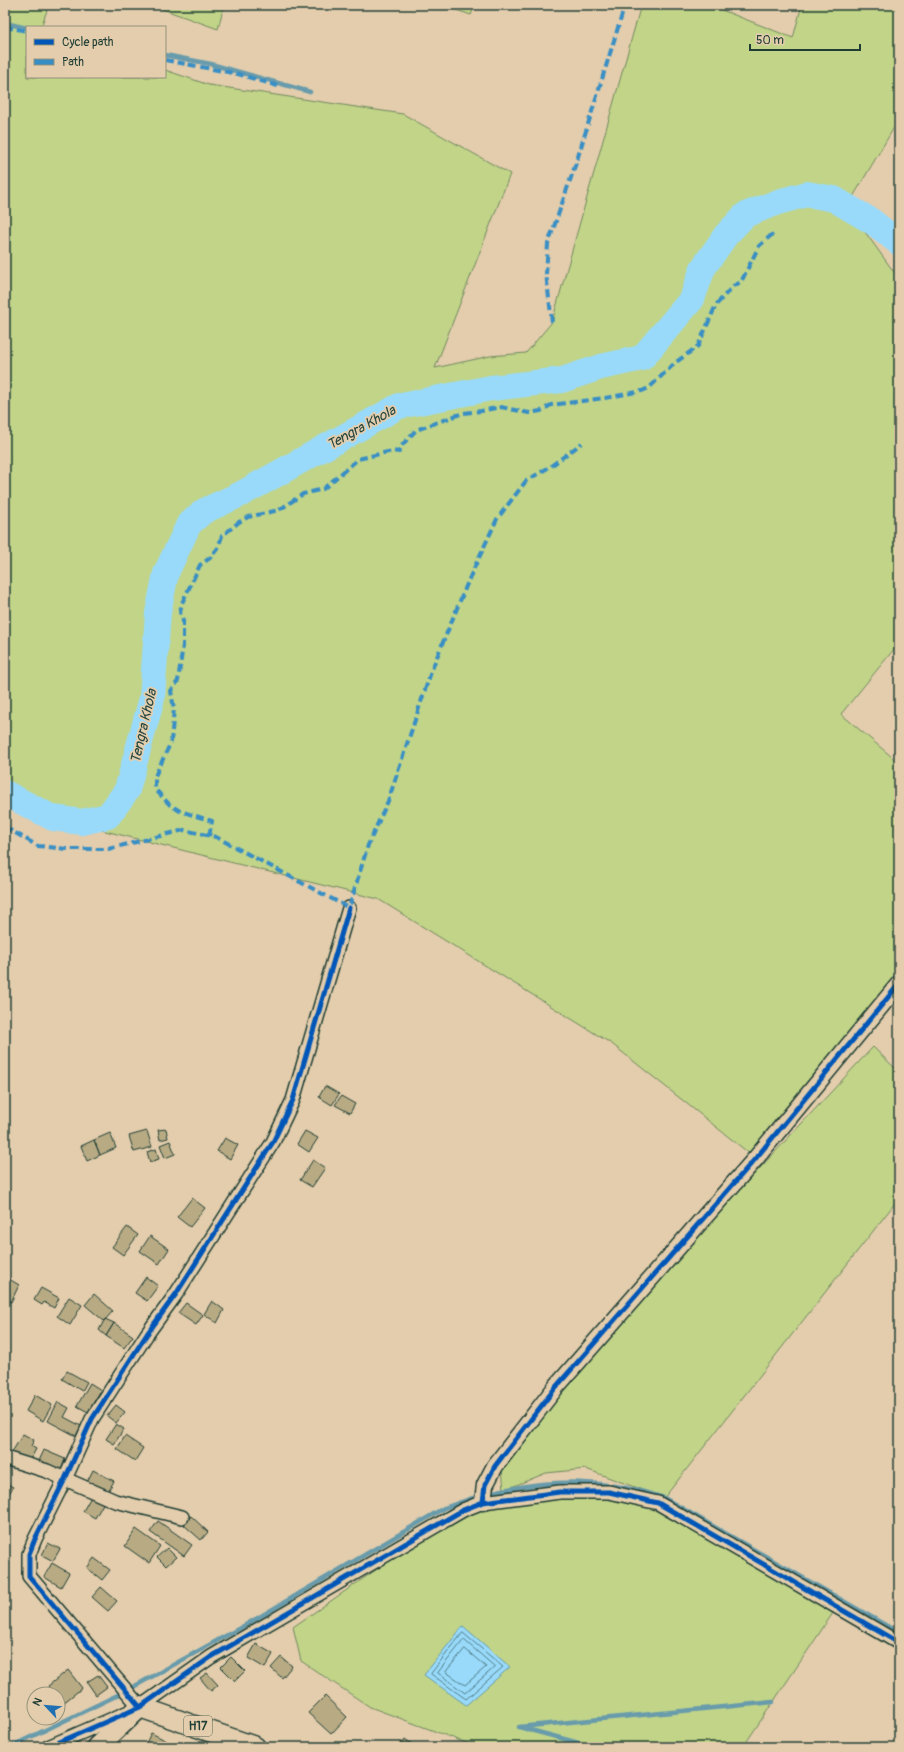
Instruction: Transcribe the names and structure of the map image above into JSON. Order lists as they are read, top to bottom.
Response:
{
  "streets": {
    "main road": ["H17"]
  },
  "water": ["Tengra Khola"],
  "legend": ["Cycle path", "Path"],
  "scale_bar": "50 m",
  "north": "top left"
}
